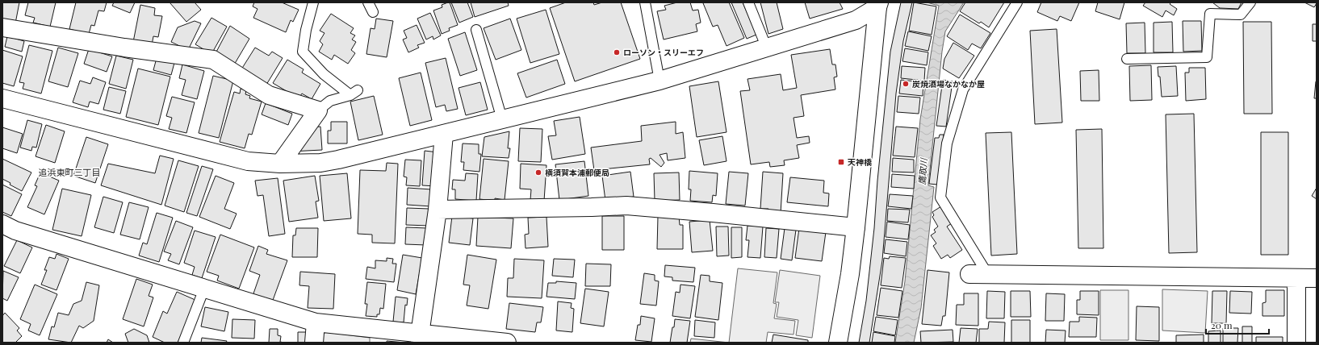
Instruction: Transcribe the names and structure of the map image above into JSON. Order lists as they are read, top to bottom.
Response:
{
  "districts": ["追浜東町三丁目"],
  "water": ["鷹取川"],
  "places": {
    "other": ["ローソン・スリーエフ", "炭焼酒場なかなか屋", "横須賀本浦郵便局"],
    "transit": ["天神橋"]
  },
  "scale_bar": "20 m"
}
